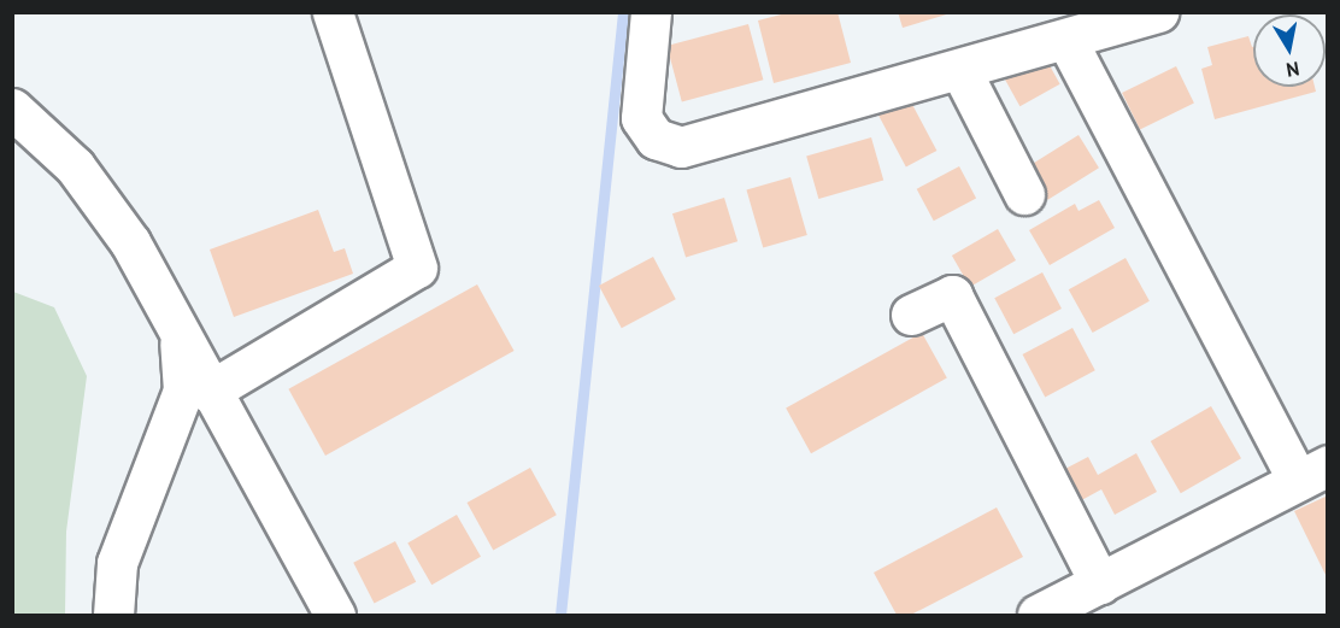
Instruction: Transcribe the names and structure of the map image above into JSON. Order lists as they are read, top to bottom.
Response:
{
  "north": "bottom"
}
